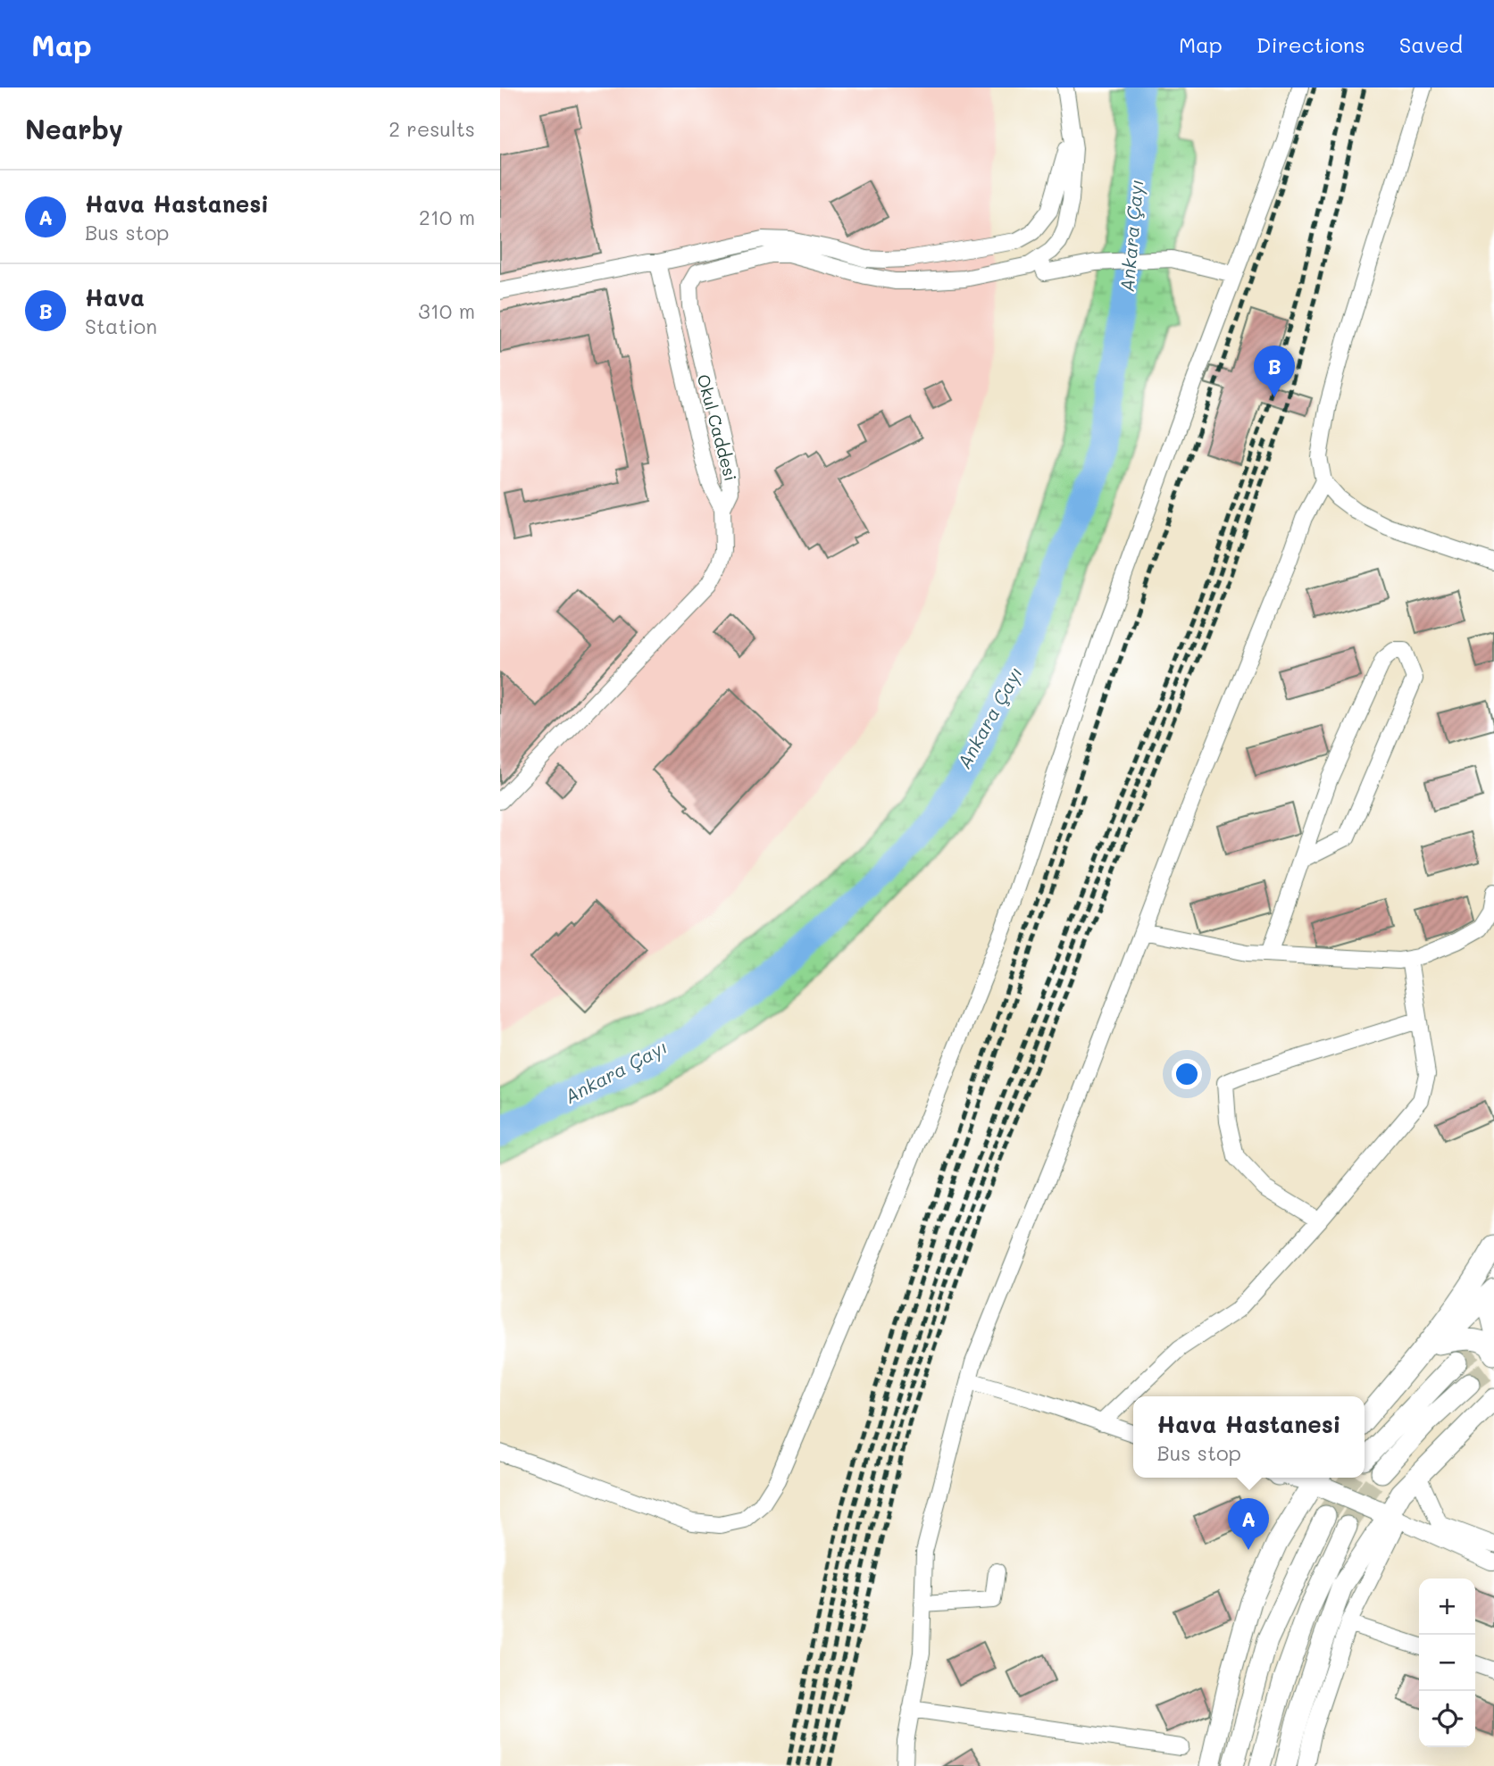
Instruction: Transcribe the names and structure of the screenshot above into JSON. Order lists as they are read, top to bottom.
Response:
{
  "streets": {
    "street": ["Okul Caddesi"]
  },
  "water": ["Ankara Çayı"],
  "page": {
    "header": "Map",
    "nav": ["Map", "Directions", "Saved"],
    "heading": ["Nearby", "2 results"],
    "list": [
      {
        "mark": "A",
        "name": "Hava Hastanesi",
        "note": "Bus stop",
        "value": "210 m"
      },
      {
        "mark": "B",
        "name": "Hava",
        "note": "Station",
        "value": "310 m"
      }
    ],
    "pins": ["B", "A"],
    "popup": ["Hava Hastanesi", "Bus stop"],
    "map_buttons": ["+", "−"]
  }
}
